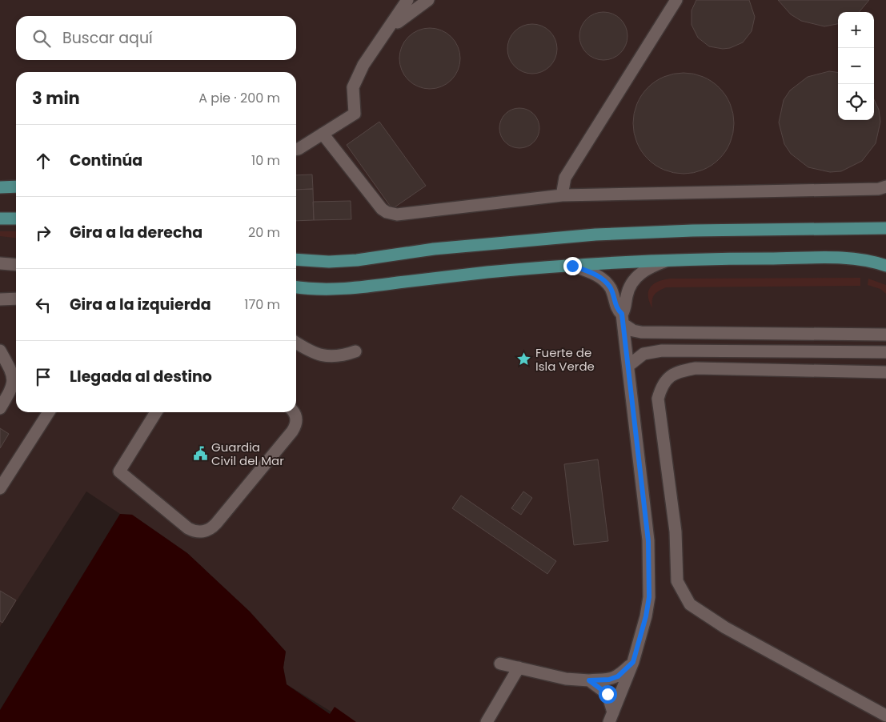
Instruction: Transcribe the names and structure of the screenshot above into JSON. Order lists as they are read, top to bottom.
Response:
{
  "places": {
    "place": ["Fuerte de Isla Verde"],
    "public building": ["Guardia Civil del Mar"]
  },
  "page": {
    "map_buttons": ["+", "−"],
    "search": "Buscar aquí",
    "heading": ["3 min", "A pie · 200 m"],
    "list": [
      ["Continúa", "10 m"],
      ["Gira a la derecha", "20 m"],
      ["Gira a la izquierda", "170 m"],
      "Llegada al destino"
    ]
  }
}
